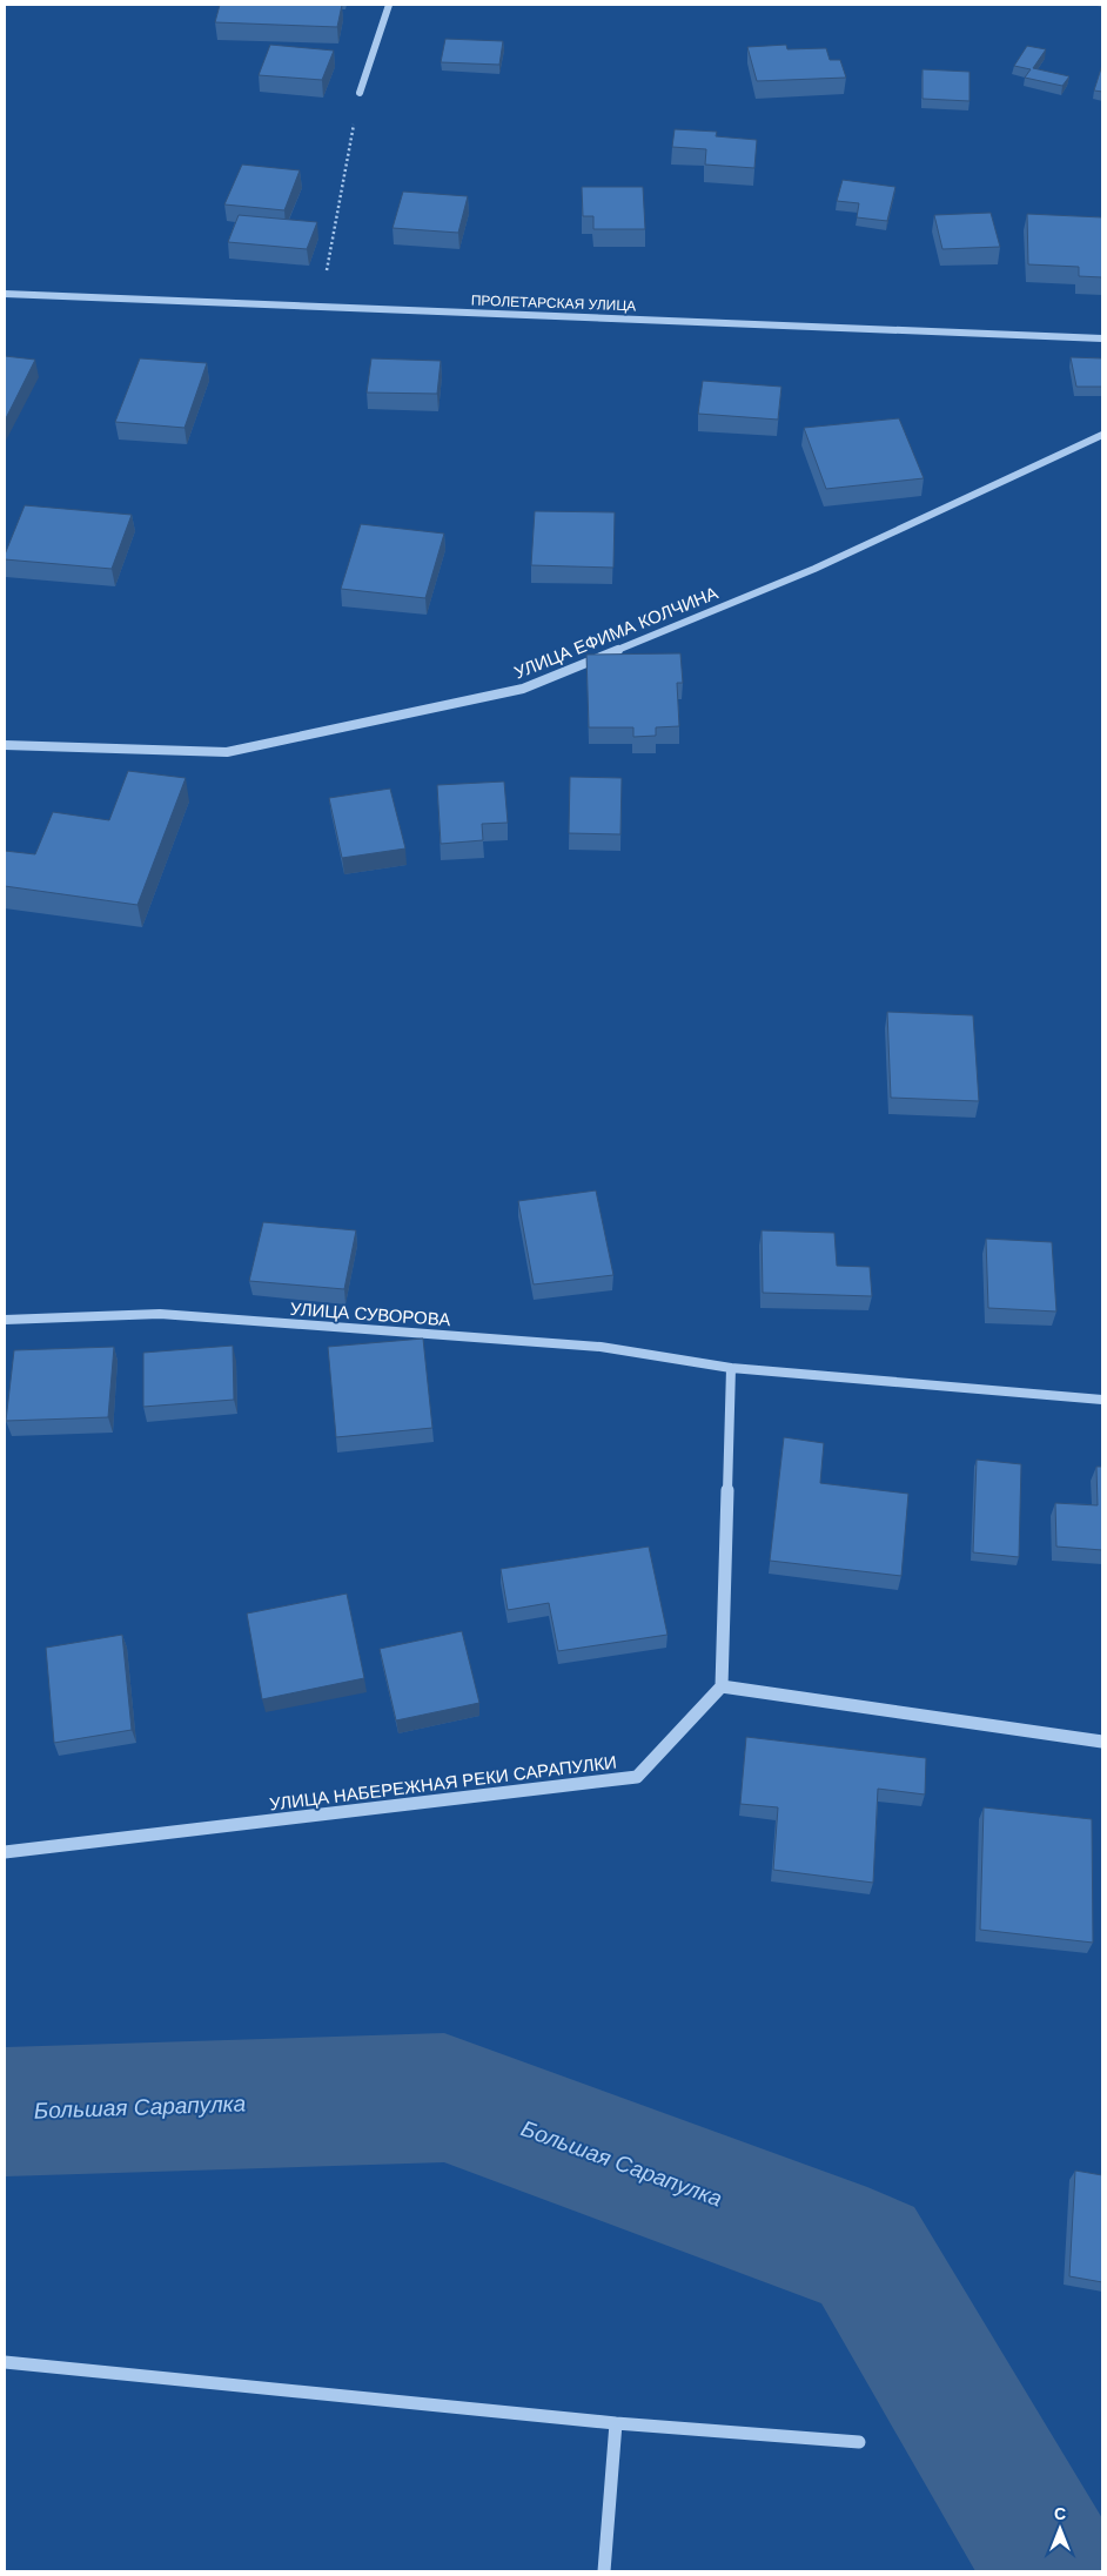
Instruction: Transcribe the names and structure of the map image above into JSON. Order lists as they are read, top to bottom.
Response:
{
  "streets": {
    "street": [
      "ПРОЛЕТАРСКАЯ УЛИЦА",
      "УЛИЦА ЕФИМА КОЛЧИНА",
      "УЛИЦА СУВОРОВА",
      "УЛИЦА НАБЕРЕЖНАЯ РЕКИ САРАПУЛКИ"
    ]
  },
  "water": ["Большая Сарапулка"],
  "north": "top"
}
